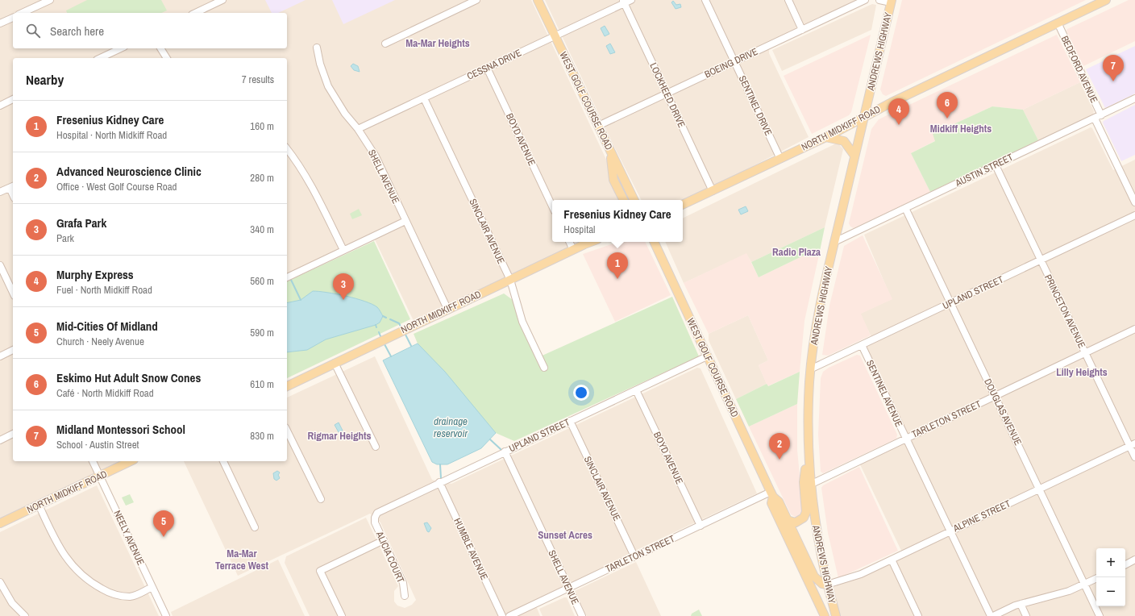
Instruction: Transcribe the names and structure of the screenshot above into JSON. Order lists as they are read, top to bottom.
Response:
{
  "streets": {
    "main road": ["ANDREWS HIGHWAY", "WEST GOLF COURSE ROAD", "NORTH MIDKIFF ROAD"],
    "street": [
      "BOEING DRIVE",
      "CESSNA DRIVE",
      "BEDFORD AVENUE",
      "LOCKHEED DRIVE",
      "SENTINEL DRIVE",
      "BOYD AVENUE",
      "AUSTIN STREET",
      "SHELL AVENUE",
      "SINCLAIR AVENUE",
      "UPLAND STREET",
      "PRINCETON AVENUE",
      "SENTINEL AVENUE",
      "DOUGLAS AVENUE",
      "TARLETON STREET",
      "ALPINE STREET",
      "NEELY AVENUE",
      "HUMBLE AVENUE",
      "ALICIA COURT"
    ]
  },
  "crossings": [
    ["ANDREWS HIGHWAY", "WEST GOLF COURSE ROAD"],
    ["ANDREWS HIGHWAY", "NORTH MIDKIFF ROAD"],
    ["ANDREWS HIGHWAY", "AUSTIN STREET"],
    ["ANDREWS HIGHWAY", "UPLAND STREET"],
    ["ANDREWS HIGHWAY", "TARLETON STREET"],
    ["ANDREWS HIGHWAY", "ALPINE STREET"],
    ["BOEING DRIVE", "LOCKHEED DRIVE"],
    ["BOEING DRIVE", "WEST GOLF COURSE ROAD"],
    ["BOEING DRIVE", "SENTINEL DRIVE"],
    ["CESSNA DRIVE", "LOCKHEED DRIVE"],
    ["CESSNA DRIVE", "WEST GOLF COURSE ROAD"],
    ["CESSNA DRIVE", "BOYD AVENUE"],
    ["CESSNA DRIVE", "SHELL AVENUE"],
    ["CESSNA DRIVE", "SINCLAIR AVENUE"],
    ["BEDFORD AVENUE", "NORTH MIDKIFF ROAD"],
    ["BEDFORD AVENUE", "AUSTIN STREET"],
    ["LOCKHEED DRIVE", "NORTH MIDKIFF ROAD"],
    ["WEST GOLF COURSE ROAD", "UPLAND STREET"],
    ["WEST GOLF COURSE ROAD", "TARLETON STREET"],
    ["WEST GOLF COURSE ROAD", "ALPINE STREET"],
    ["SENTINEL DRIVE", "NORTH MIDKIFF ROAD"],
    ["NORTH MIDKIFF ROAD", "SHELL AVENUE"],
    ["NORTH MIDKIFF ROAD", "SINCLAIR AVENUE"],
    ["NORTH MIDKIFF ROAD", "NEELY AVENUE"],
    ["BOYD AVENUE", "UPLAND STREET"],
    ["BOYD AVENUE", "TARLETON STREET"],
    ["AUSTIN STREET", "PRINCETON AVENUE"],
    ["AUSTIN STREET", "DOUGLAS AVENUE"],
    ["SHELL AVENUE", "UPLAND STREET"],
    ["SHELL AVENUE", "TARLETON STREET"],
    ["SINCLAIR AVENUE", "UPLAND STREET"],
    ["SINCLAIR AVENUE", "TARLETON STREET"],
    ["UPLAND STREET", "PRINCETON AVENUE"],
    ["UPLAND STREET", "SENTINEL AVENUE"],
    ["UPLAND STREET", "DOUGLAS AVENUE"],
    ["UPLAND STREET", "HUMBLE AVENUE"],
    ["UPLAND STREET", "ALICIA COURT"],
    ["PRINCETON AVENUE", "TARLETON STREET"],
    ["PRINCETON AVENUE", "ALPINE STREET"],
    ["SENTINEL AVENUE", "TARLETON STREET"],
    ["SENTINEL AVENUE", "ALPINE STREET"],
    ["DOUGLAS AVENUE", "TARLETON STREET"],
    ["DOUGLAS AVENUE", "ALPINE STREET"]
  ],
  "districts": [
    "Ma-Mar Heights",
    "Midkiff Heights",
    "Radio Plaza",
    "Lilly Heights",
    "Rigmar Heights",
    "Sunset Acres",
    "Ma-Mar Terrace West"
  ],
  "water": ["drainage reservoir"],
  "page": {
    "search": "Search here",
    "pins": [
      "7",
      "6",
      "4",
      "1",
      "3",
      "2",
      "5"
    ],
    "heading": ["Nearby", "7 results"],
    "list": [
      {
        "mark": "1",
        "name": "Fresenius Kidney Care",
        "note": "Hospital · North Midkiff Road",
        "value": "160 m"
      },
      {
        "mark": "2",
        "name": "Advanced Neuroscience Clinic",
        "note": "Office · West Golf Course Road",
        "value": "280 m"
      },
      {
        "mark": "3",
        "name": "Grafa Park",
        "note": "Park",
        "value": "340 m"
      },
      {
        "mark": "4",
        "name": "Murphy Express",
        "note": "Fuel · North Midkiff Road",
        "value": "560 m"
      },
      {
        "mark": "5",
        "name": "Mid-Cities Of Midland",
        "note": "Church · Neely Avenue",
        "value": "590 m"
      },
      {
        "mark": "6",
        "name": "Eskimo Hut Adult Snow Cones",
        "note": "Café · North Midkiff Road",
        "value": "610 m"
      },
      {
        "mark": "7",
        "name": "Midland Montessori School",
        "note": "School · Austin Street",
        "value": "830 m"
      }
    ],
    "popup": ["Fresenius Kidney Care", "Hospital"],
    "map_buttons": ["+", "−"]
  }
}
